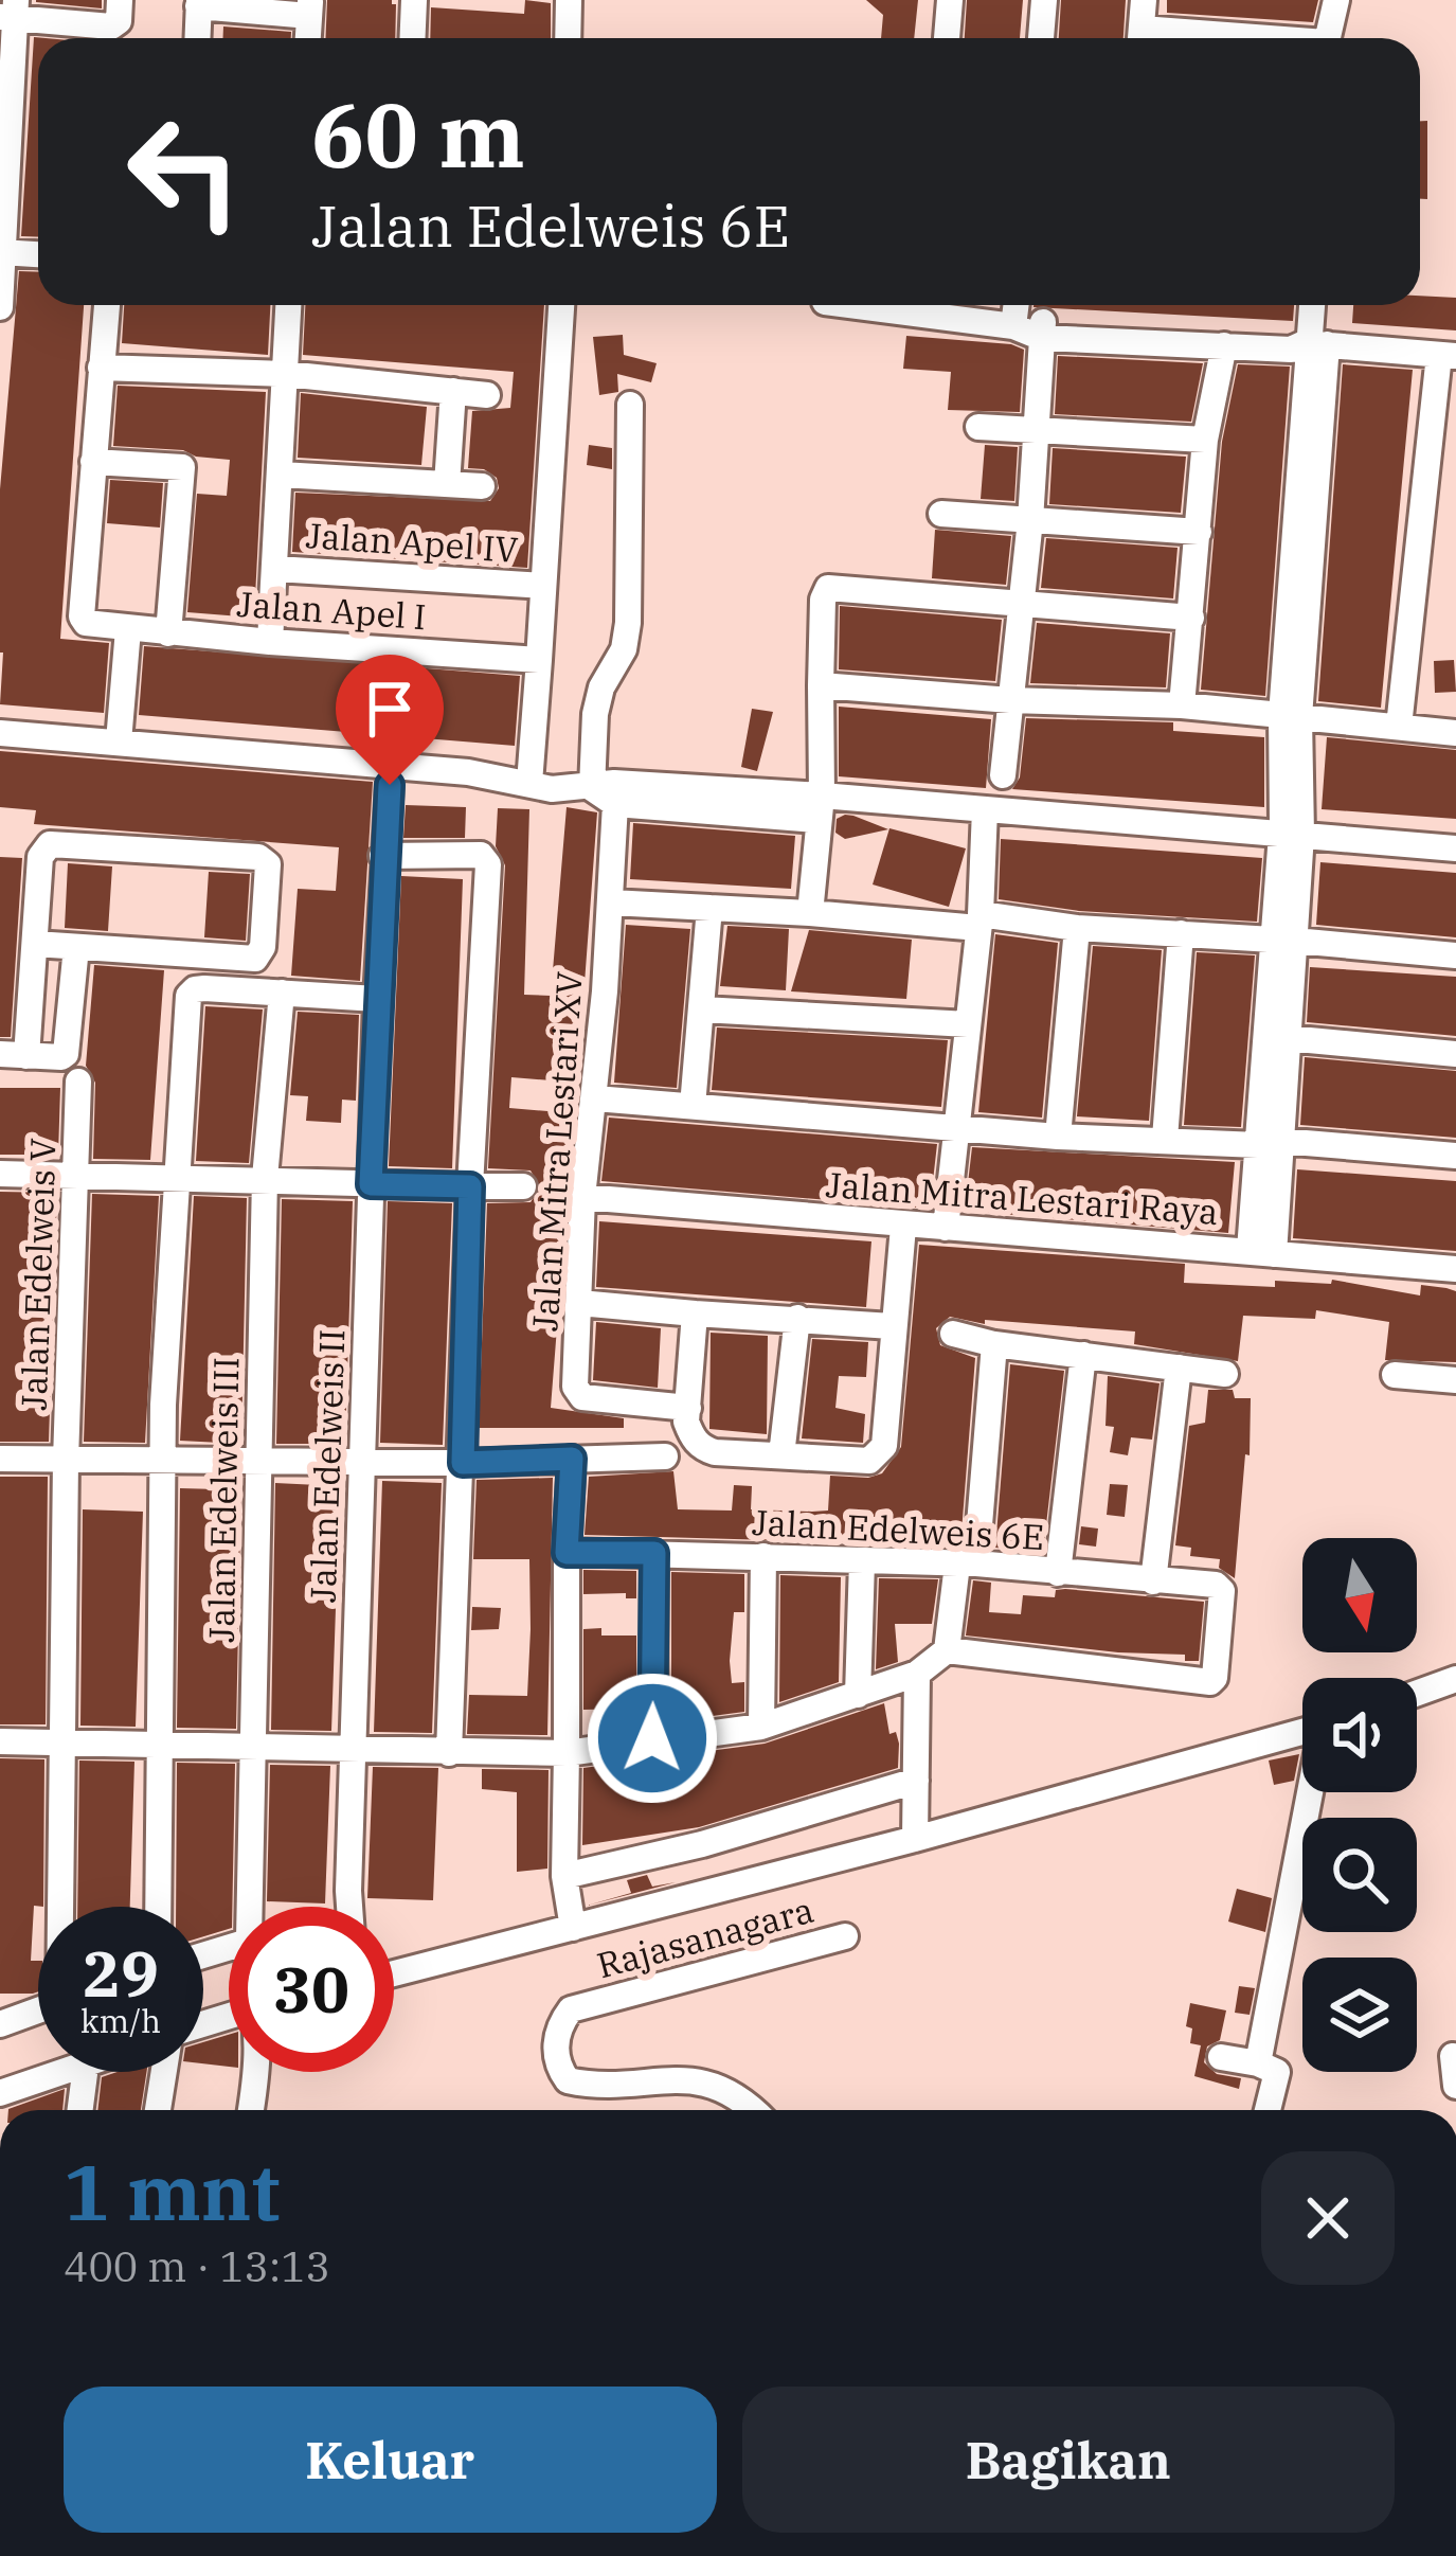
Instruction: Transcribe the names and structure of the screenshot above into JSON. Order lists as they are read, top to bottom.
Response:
{
  "streets": {
    "street": [
      "Jalan Apel IV",
      "Jalan Apel I",
      "Jalan Mitra Lestari XV",
      "Jalan Mitra Lestari Raya",
      "Jalan Edelweis V",
      "Jalan Edelweis II",
      "Jalan Edelweis III",
      "Jalan Edelweis 6E",
      "Rajasanagara"
    ]
  },
  "crossings": [
    ["Jalan Mitra Lestari XV", "Jalan Mitra Lestari Raya"]
  ],
  "north": "bottom",
  "page": {
    "turn": ["60 m", "Jalan Edelweis 6E"],
    "speed": "29 km/h",
    "limit": "30",
    "heading": ["1 mnt", "400 m · 13:13"],
    "buttons": ["Keluar", "Bagikan"]
  }
}
